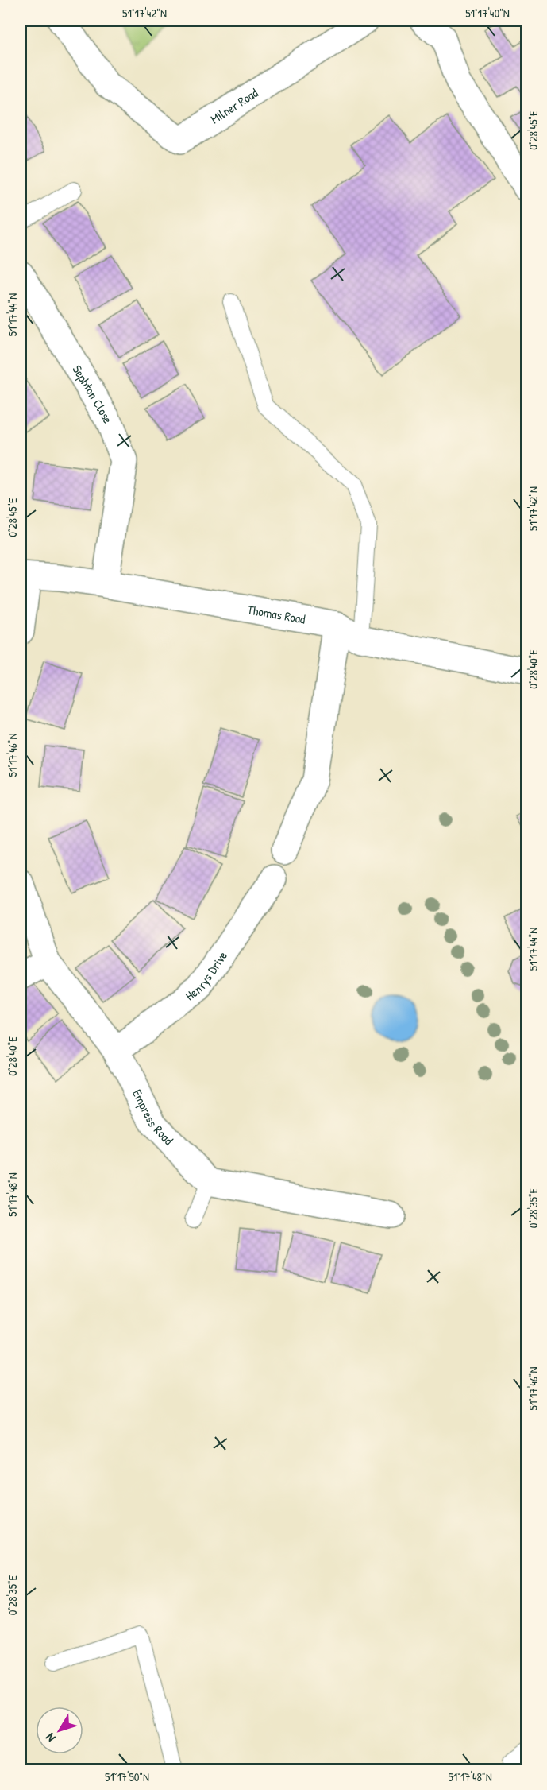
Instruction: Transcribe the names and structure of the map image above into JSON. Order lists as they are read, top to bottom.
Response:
{
  "streets": {
    "street": [
      "Milner Road",
      "Sephton Close",
      "Thomas Road",
      "Henrys Drive",
      "Empress Road"
    ]
  },
  "crossings": [
    ["Sephton Close", "Thomas Road"],
    ["Henrys Drive", "Empress Road"]
  ],
  "north": "bottom left",
  "coordinates": [
    "51°17'42\"N",
    "51°17'40\"N",
    "0°28'45\"E",
    "51°17'44\"N",
    "0°28'40\"E",
    "51°17'46\"N",
    "51°17'48\"N",
    "0°28'35\"E",
    "51°17'50\"N"
  ]
}
